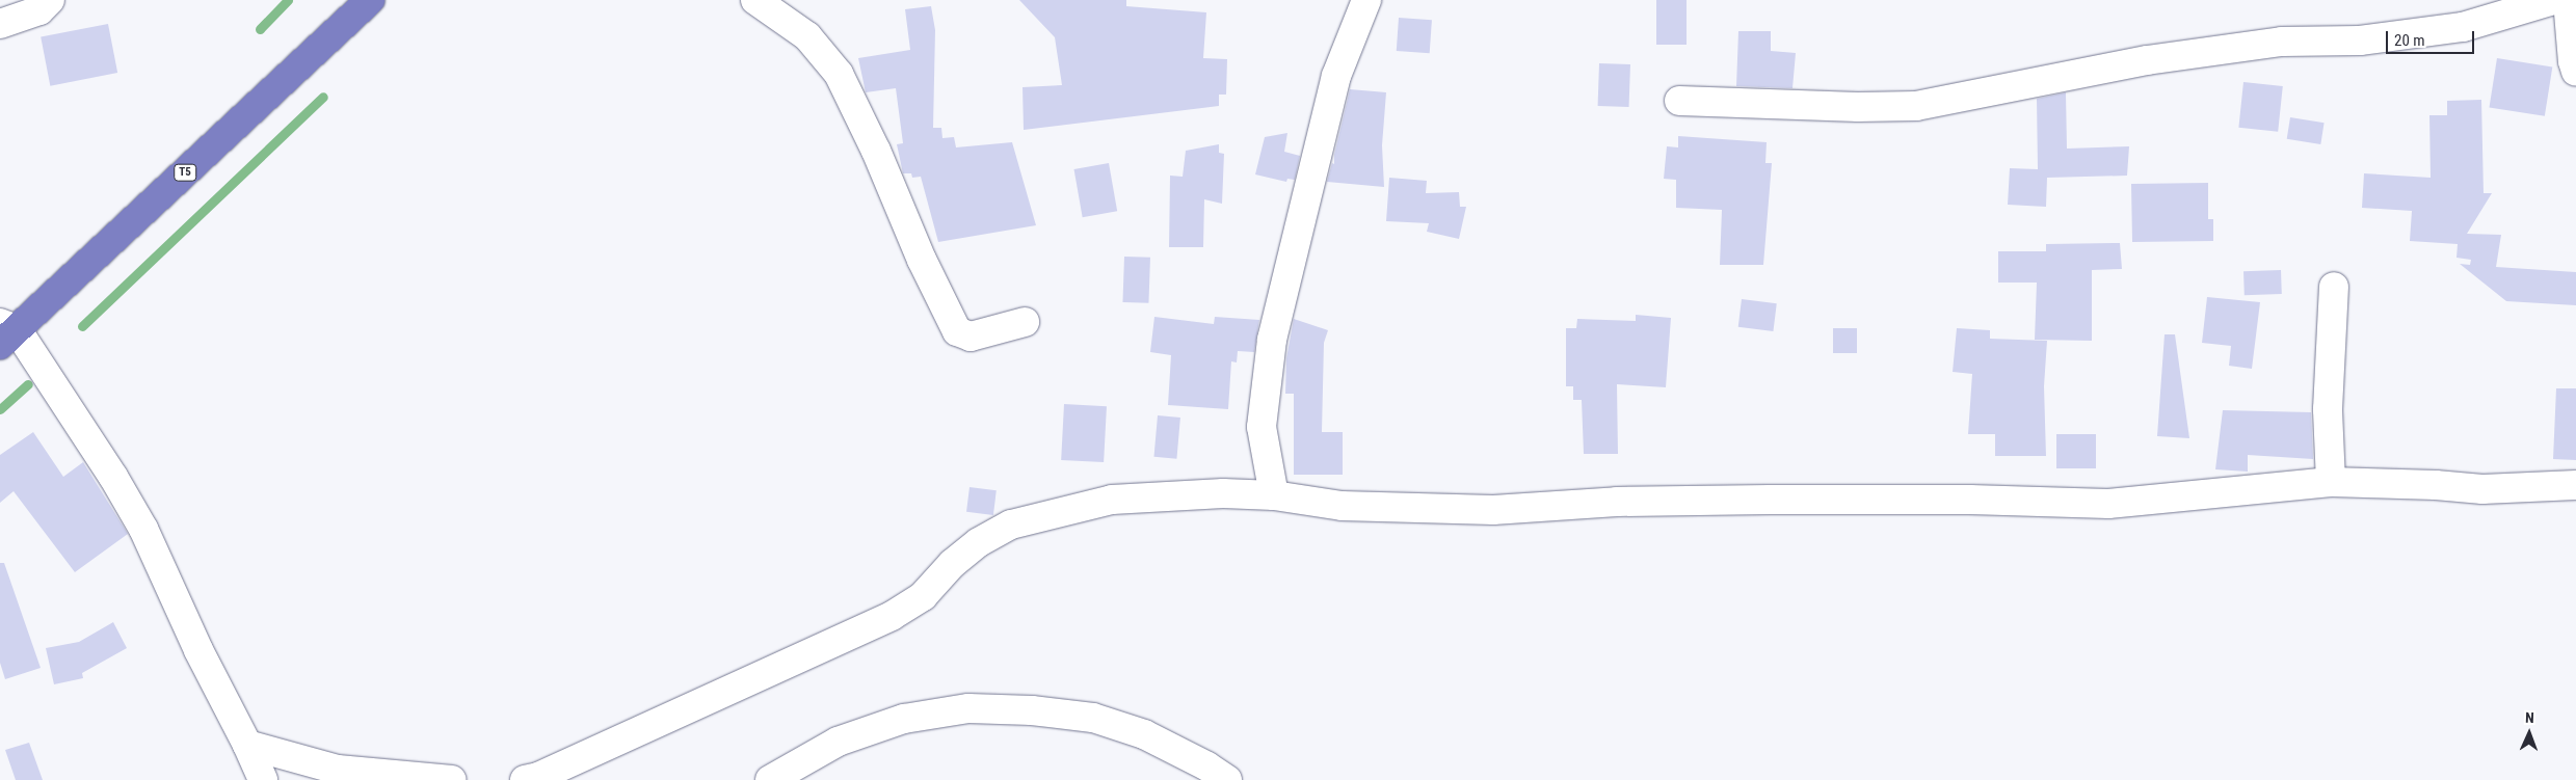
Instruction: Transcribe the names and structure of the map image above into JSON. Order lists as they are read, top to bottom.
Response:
{
  "streets": {
    "highway": ["T5"]
  },
  "scale_bar": "20 m",
  "north": "top"
}
